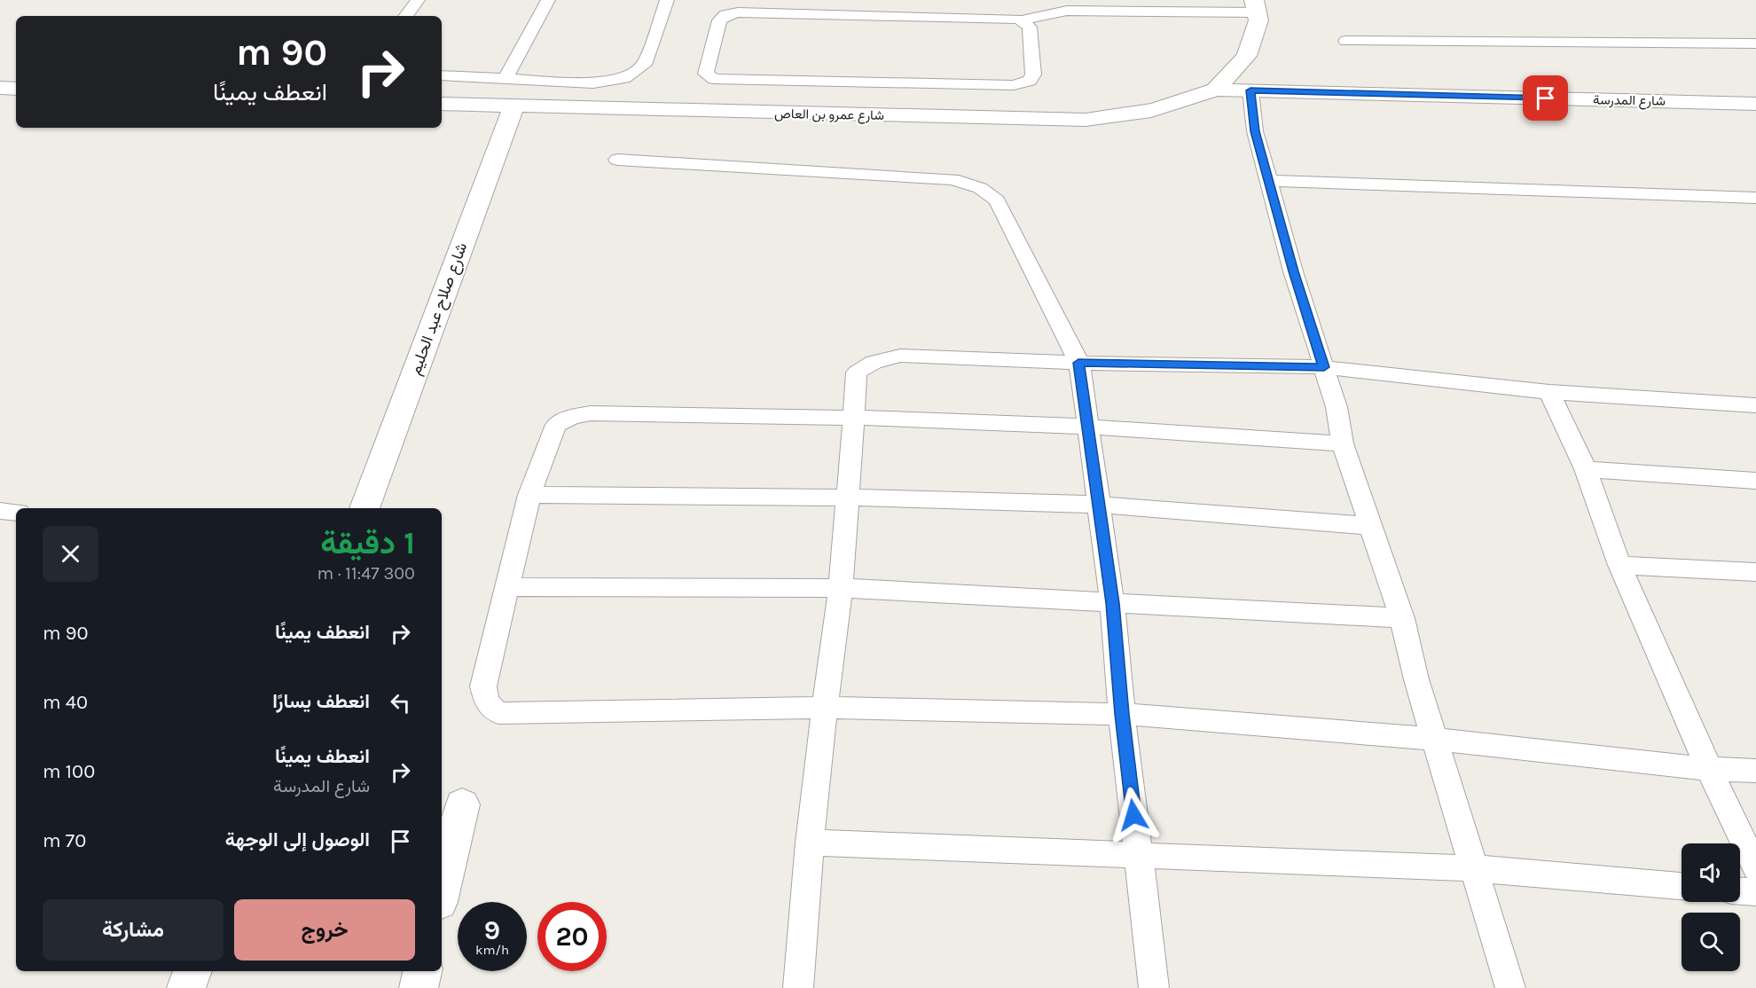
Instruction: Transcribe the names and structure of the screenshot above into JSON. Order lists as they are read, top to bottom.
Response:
{
  "streets": {
    "street": ["شارع المدرسة", "شارع عمرو بن العاص", "شارع صلاح عبد الحليم"]
  },
  "crossings": [
    ["شارع المدرسة", "شارع عمرو بن العاص"],
    ["شارع عمرو بن العاص", "شارع صلاح عبد الحليم"]
  ],
  "page": {
    "turn": ["90 m", "انعطف يمينًا"],
    "heading": ["1 دقيقة", "300 m · 11:47"],
    "list": [
      {
        "name": "انعطف يمينًا",
        "value": "90 m"
      },
      {
        "name": "انعطف يسارًا",
        "value": "40 m"
      },
      {
        "name": "انعطف يمينًا",
        "note": "شارع المدرسة",
        "value": "100 m"
      },
      {
        "name": "الوصول إلى الوجهة",
        "value": "70 m"
      }
    ],
    "buttons": ["خروج", "مشاركة"],
    "speed": "9 km/h",
    "limit": "20"
  }
}
